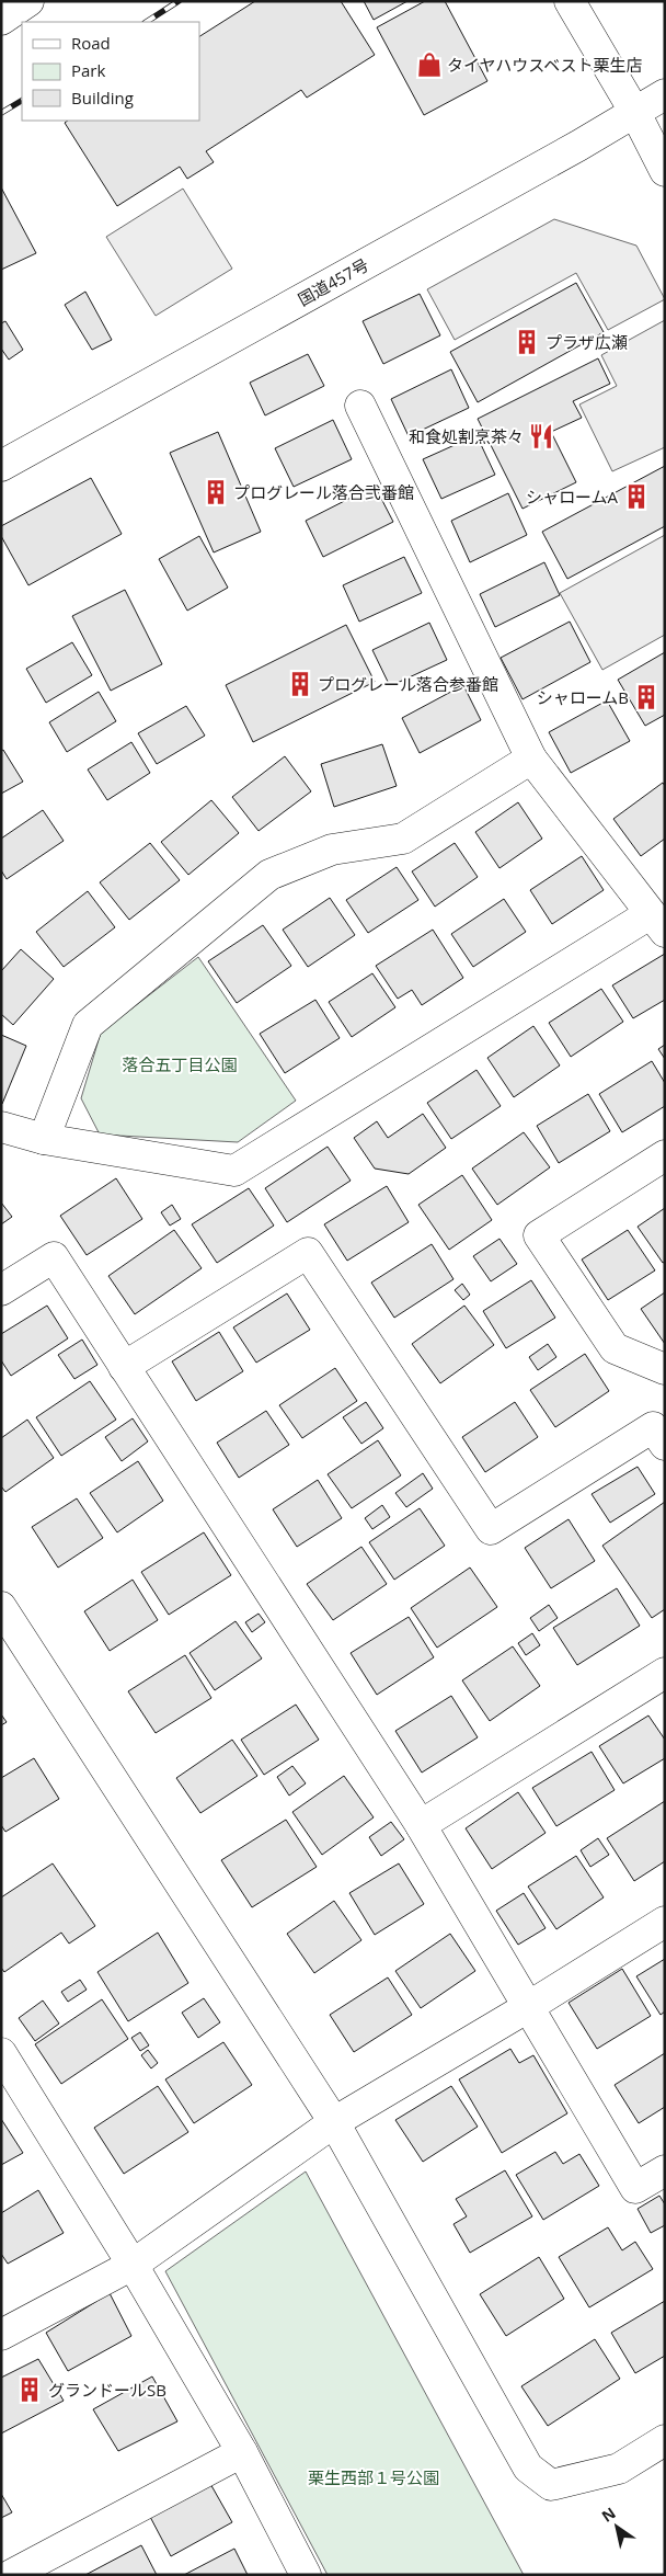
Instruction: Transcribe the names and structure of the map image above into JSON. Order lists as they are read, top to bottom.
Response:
{
  "streets": {
    "main road": ["国道457号"]
  },
  "parks": ["落合五丁目公園", "栗生西部１号公園"],
  "places": {
    "shop": ["タイヤハウスベスト栗生店"],
    "building": [
      "プラザ広瀬",
      "プログレール落合弐番館",
      "シャロームA",
      "プログレール落合参番館",
      "シャロームB",
      "グランドールSB"
    ],
    "restaurant": ["和食処割烹茶々"]
  },
  "legend": ["Road", "Park", "Building"],
  "north": "top left"
}
